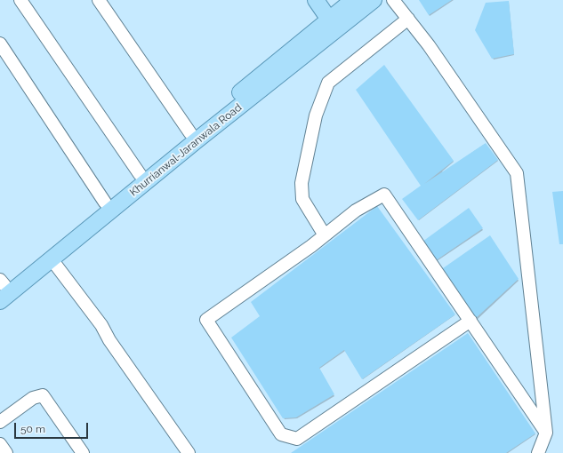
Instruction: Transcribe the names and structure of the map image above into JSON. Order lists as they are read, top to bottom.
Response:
{
  "streets": {
    "main road": ["Khurrianwal-Jaranwala Road"]
  },
  "scale_bar": "50 m"
}
